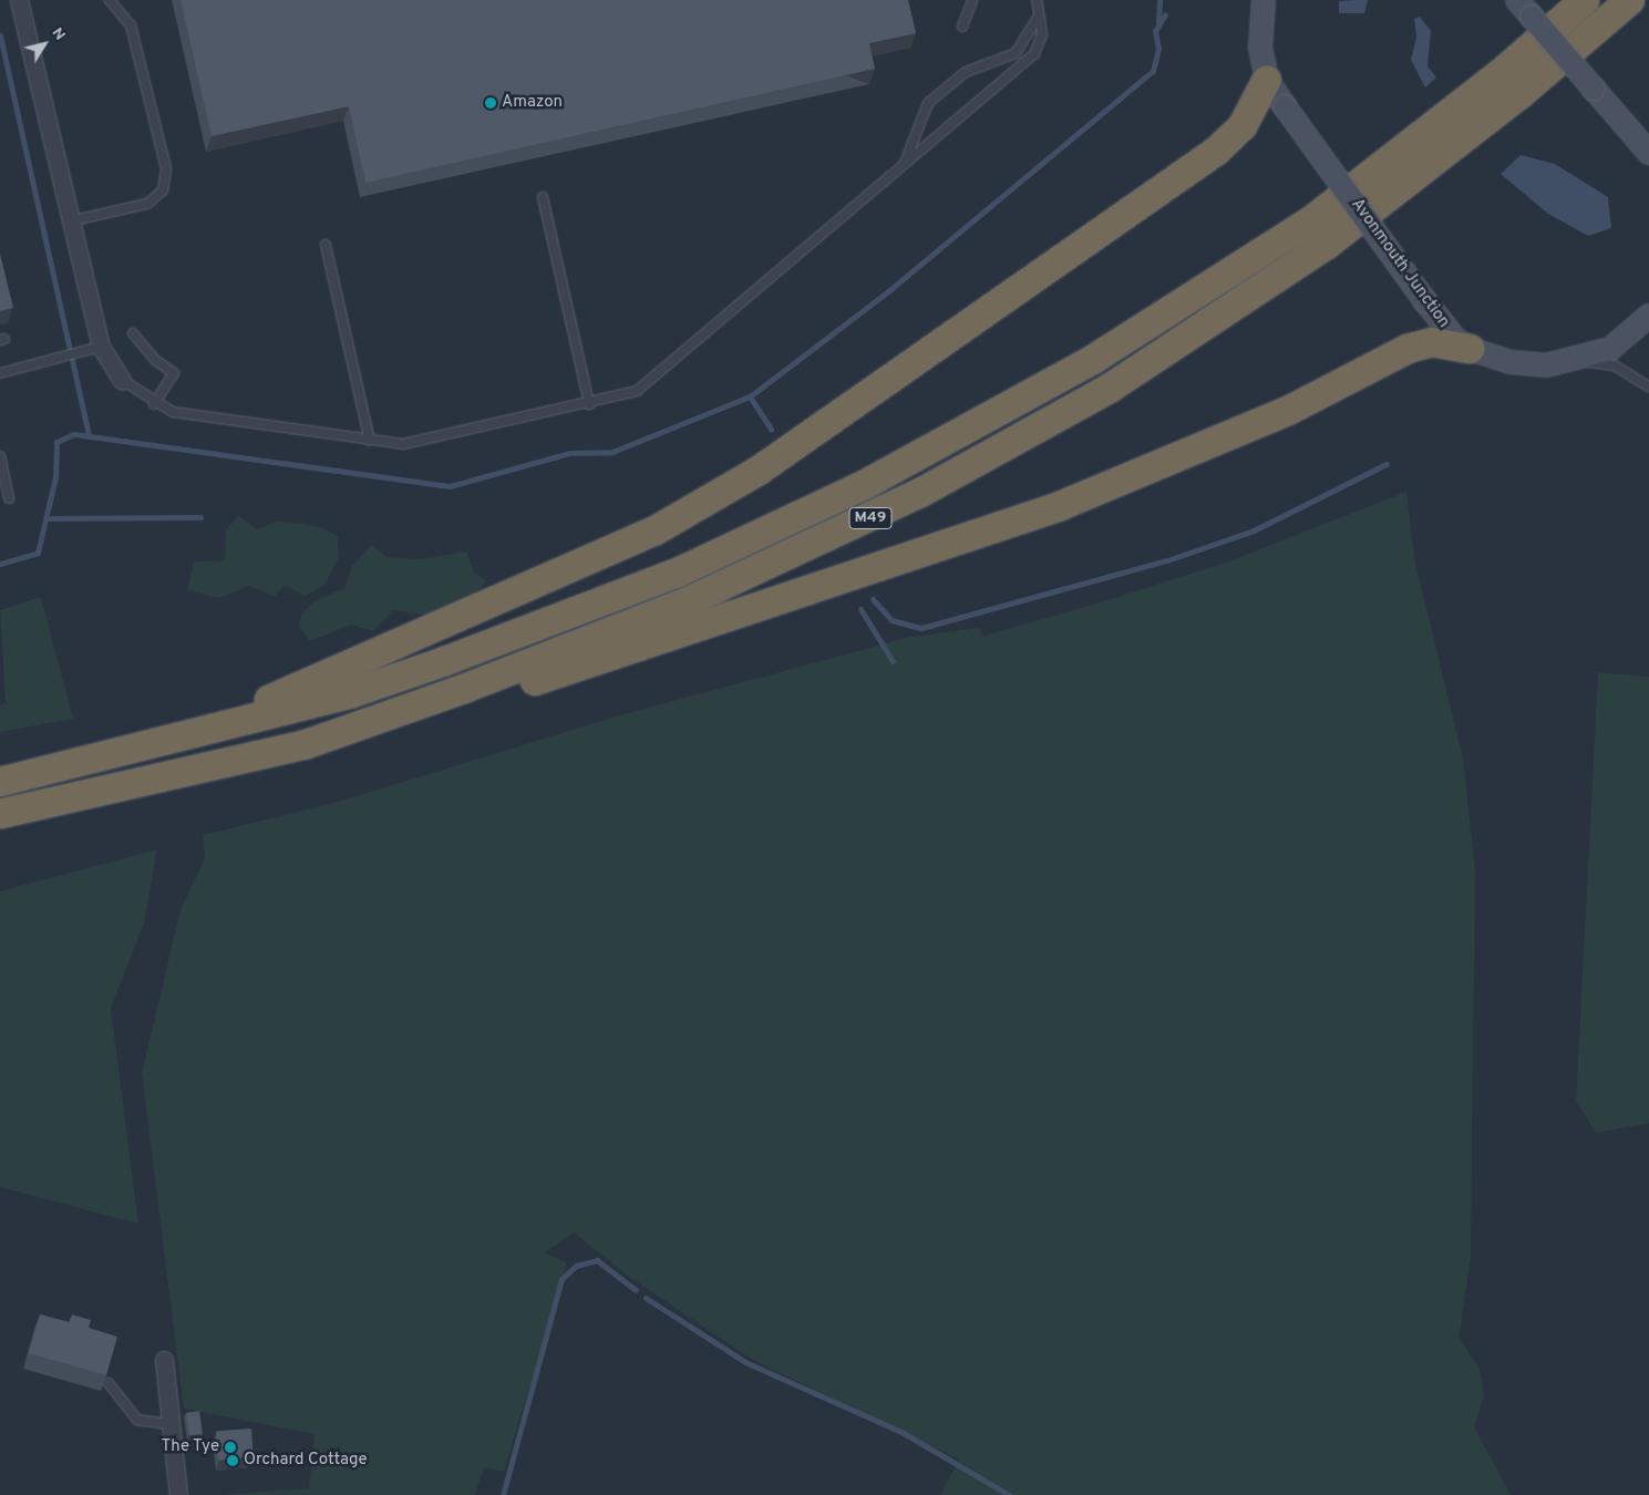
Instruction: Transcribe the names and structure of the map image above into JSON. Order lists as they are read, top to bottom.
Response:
{
  "streets": {
    "highway": ["M49"],
    "street": ["Avonmouth Junction"]
  },
  "crossings": [
    ["Avonmouth Junction", "M49"]
  ],
  "places": ["Amazon", "The Tye", "Orchard Cottage"],
  "north": "top right"
}
